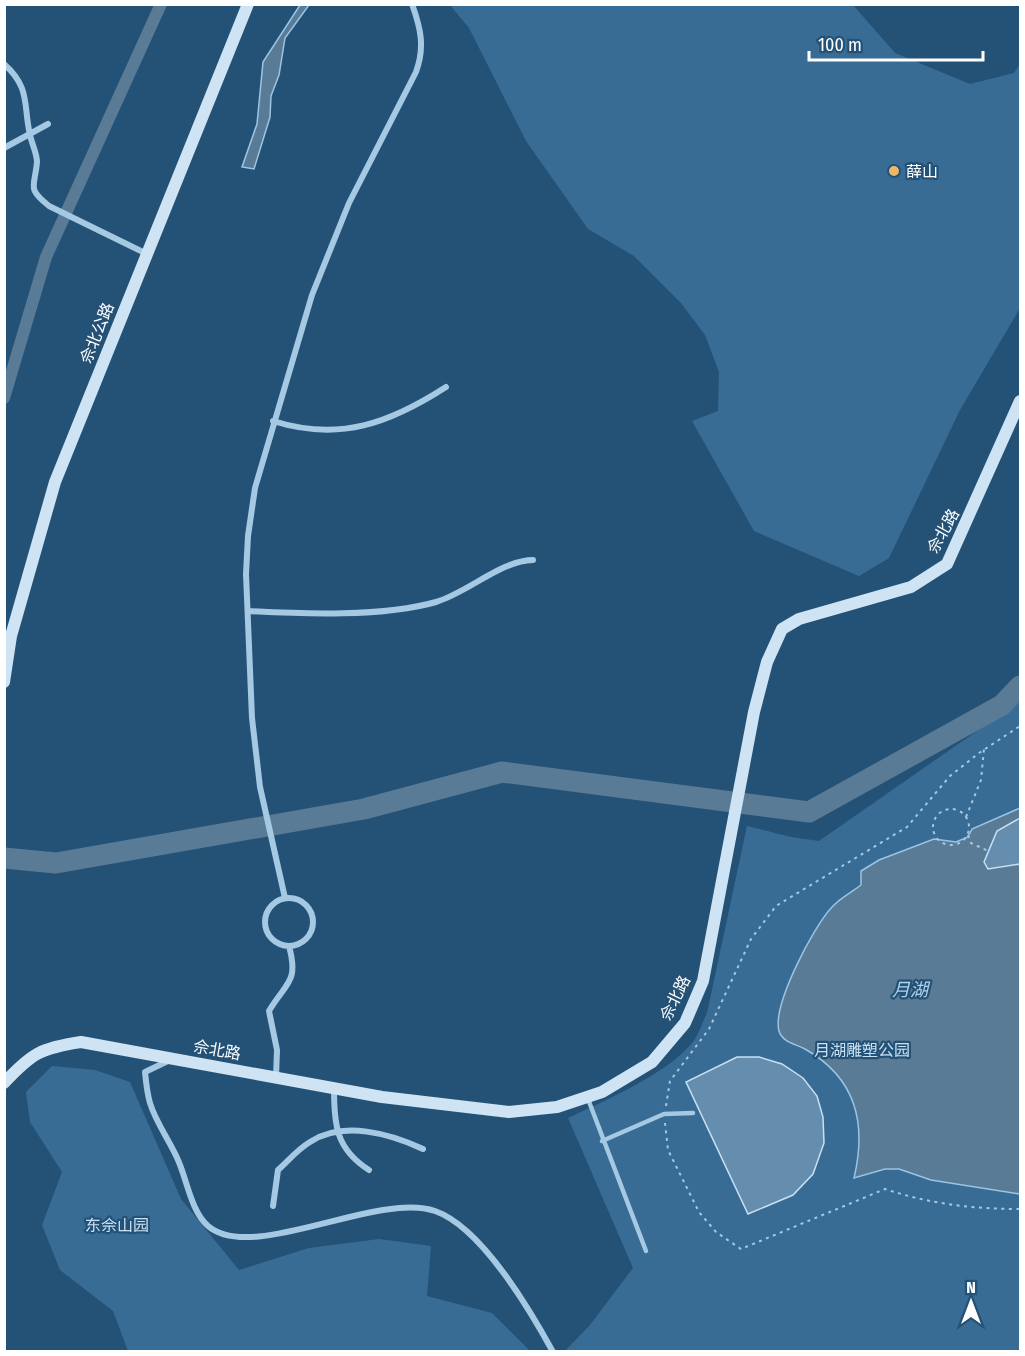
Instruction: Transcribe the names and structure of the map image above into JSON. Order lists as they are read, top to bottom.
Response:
{
  "streets": {
    "main road": ["佘北公路", "佘北路"]
  },
  "water": ["月湖"],
  "parks": ["月湖雕塑公园", "东佘山园"],
  "places": ["薛山"],
  "scale_bar": "100 m",
  "north": "top"
}
